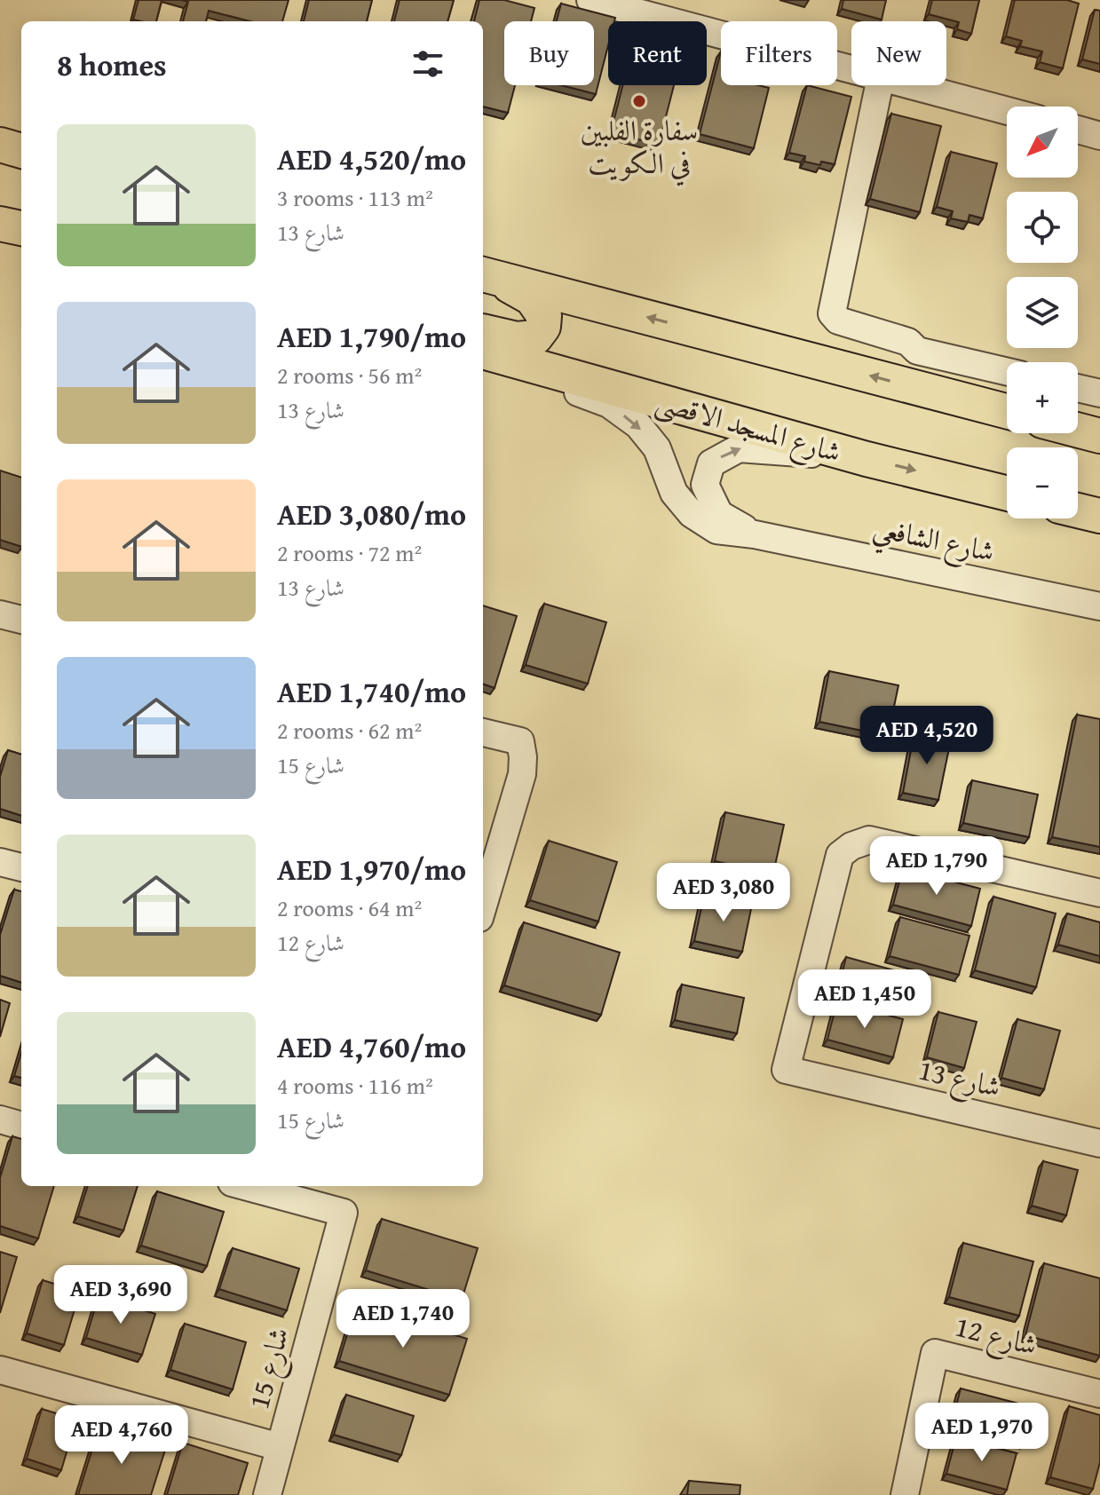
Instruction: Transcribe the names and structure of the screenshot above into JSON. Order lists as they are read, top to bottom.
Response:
{
  "streets": {
    "main road": ["شارع المسجد الاقصى"],
    "street": [
      "شارع الشافعي",
      "شارع 13",
      "شارع 12",
      "شارع 15"
    ]
  },
  "crossings": [
    ["شارع المسجد الاقصى", "شارع الشافعي"]
  ],
  "places": ["سفارة الفلبين في الكويت"],
  "north": "bottom left",
  "page": {
    "chip": [
      "Buy",
      "Rent",
      "Filters",
      "New"
    ],
    "heading": "8 homes",
    "map_buttons": ["+", "−"],
    "list": [
      {
        "name": "AED 4,520/mo",
        "note": "3 rooms · 113 m² · شارع 13"
      },
      {
        "name": "AED 1,790/mo",
        "note": "2 rooms · 56 m² · شارع 13"
      },
      {
        "name": "AED 3,080/mo",
        "note": "2 rooms · 72 m² · شارع 13"
      },
      {
        "name": "AED 1,740/mo",
        "note": "2 rooms · 62 m² · شارع 15"
      },
      {
        "name": "AED 1,970/mo",
        "note": "2 rooms · 64 m² · شارع 12"
      },
      {
        "name": "AED 4,760/mo",
        "note": "4 rooms · 116 m² · شارع 15"
      }
    ],
    "price": [
      "AED 4,520",
      "AED 1,790",
      "AED 3,080",
      "AED 1,450",
      "AED 3,690",
      "AED 1,740",
      "AED 1,970",
      "AED 4,760"
    ]
  }
}
